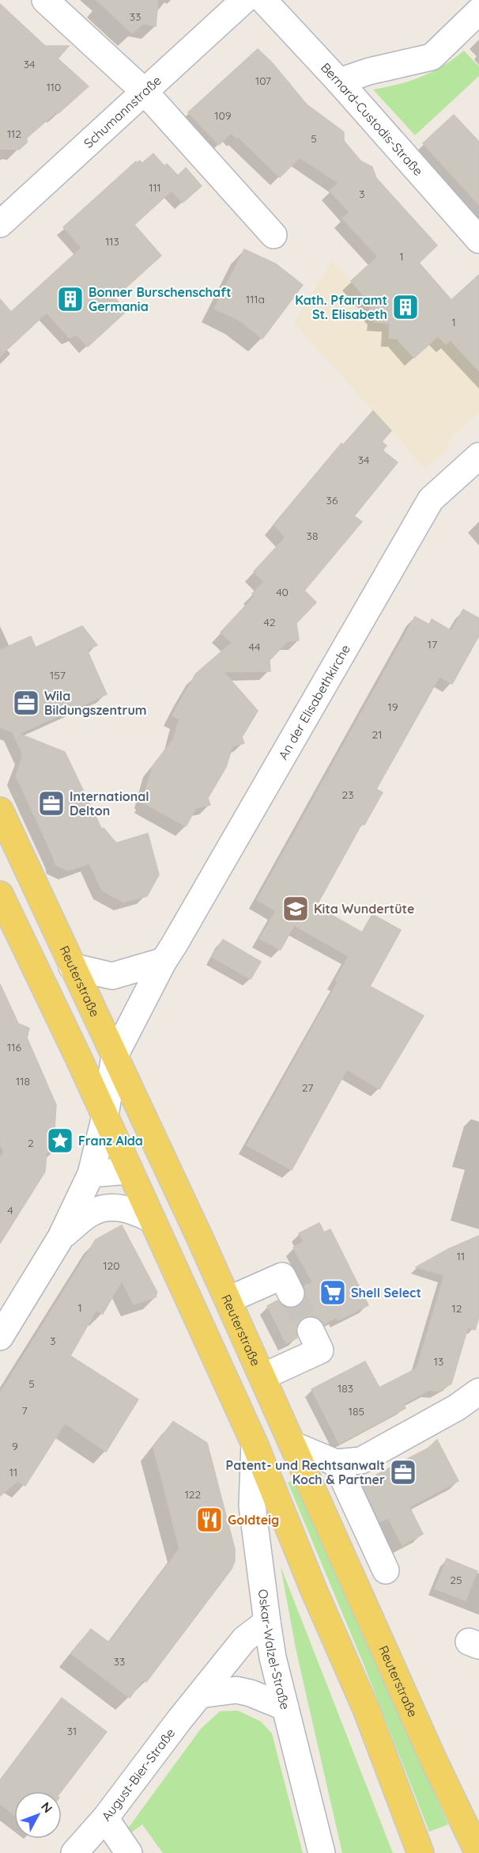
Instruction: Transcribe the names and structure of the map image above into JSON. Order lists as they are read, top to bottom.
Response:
{
  "streets": {
    "main road": ["Reuterstraße"],
    "street": [
      "Schumannstraße",
      "Bernard-Custodis-Straße",
      "An der Elisabethkirche",
      "Oskar-Walzel-Straße",
      "August-Bier-Straße"
    ]
  },
  "crossings": [
    ["An der Elisabethkirche", "Reuterstraße"],
    ["Oskar-Walzel-Straße", "August-Bier-Straße"]
  ],
  "places": {
    "building": ["Bonner Burschenschaft Germania", "Kath. Pfarramt St. Elisabeth"],
    "office": ["Wila Bildungszentrum", "International Delton", "Patent- und Rechtsanwalt Koch & Partner"],
    "school or university": ["Kita Wundertüte"],
    "place": ["Franz Alda"],
    "supermarket": ["Shell Select"],
    "restaurant": ["Goldteig"]
  },
  "house_numbers": [
    "33",
    "34",
    "107",
    "110",
    "109",
    "112",
    "5",
    "111",
    "3",
    "113",
    "1",
    "111a",
    "1",
    "34",
    "36",
    "38",
    "40",
    "42",
    "17",
    "44",
    "157",
    "19",
    "21",
    "23",
    "116",
    "118",
    "27",
    "2",
    "4",
    "11",
    "120",
    "1",
    "12",
    "3",
    "13",
    "5",
    "183",
    "7",
    "185",
    "9",
    "11",
    "122",
    "25",
    "33",
    "31"
  ],
  "north": "top right"
}
